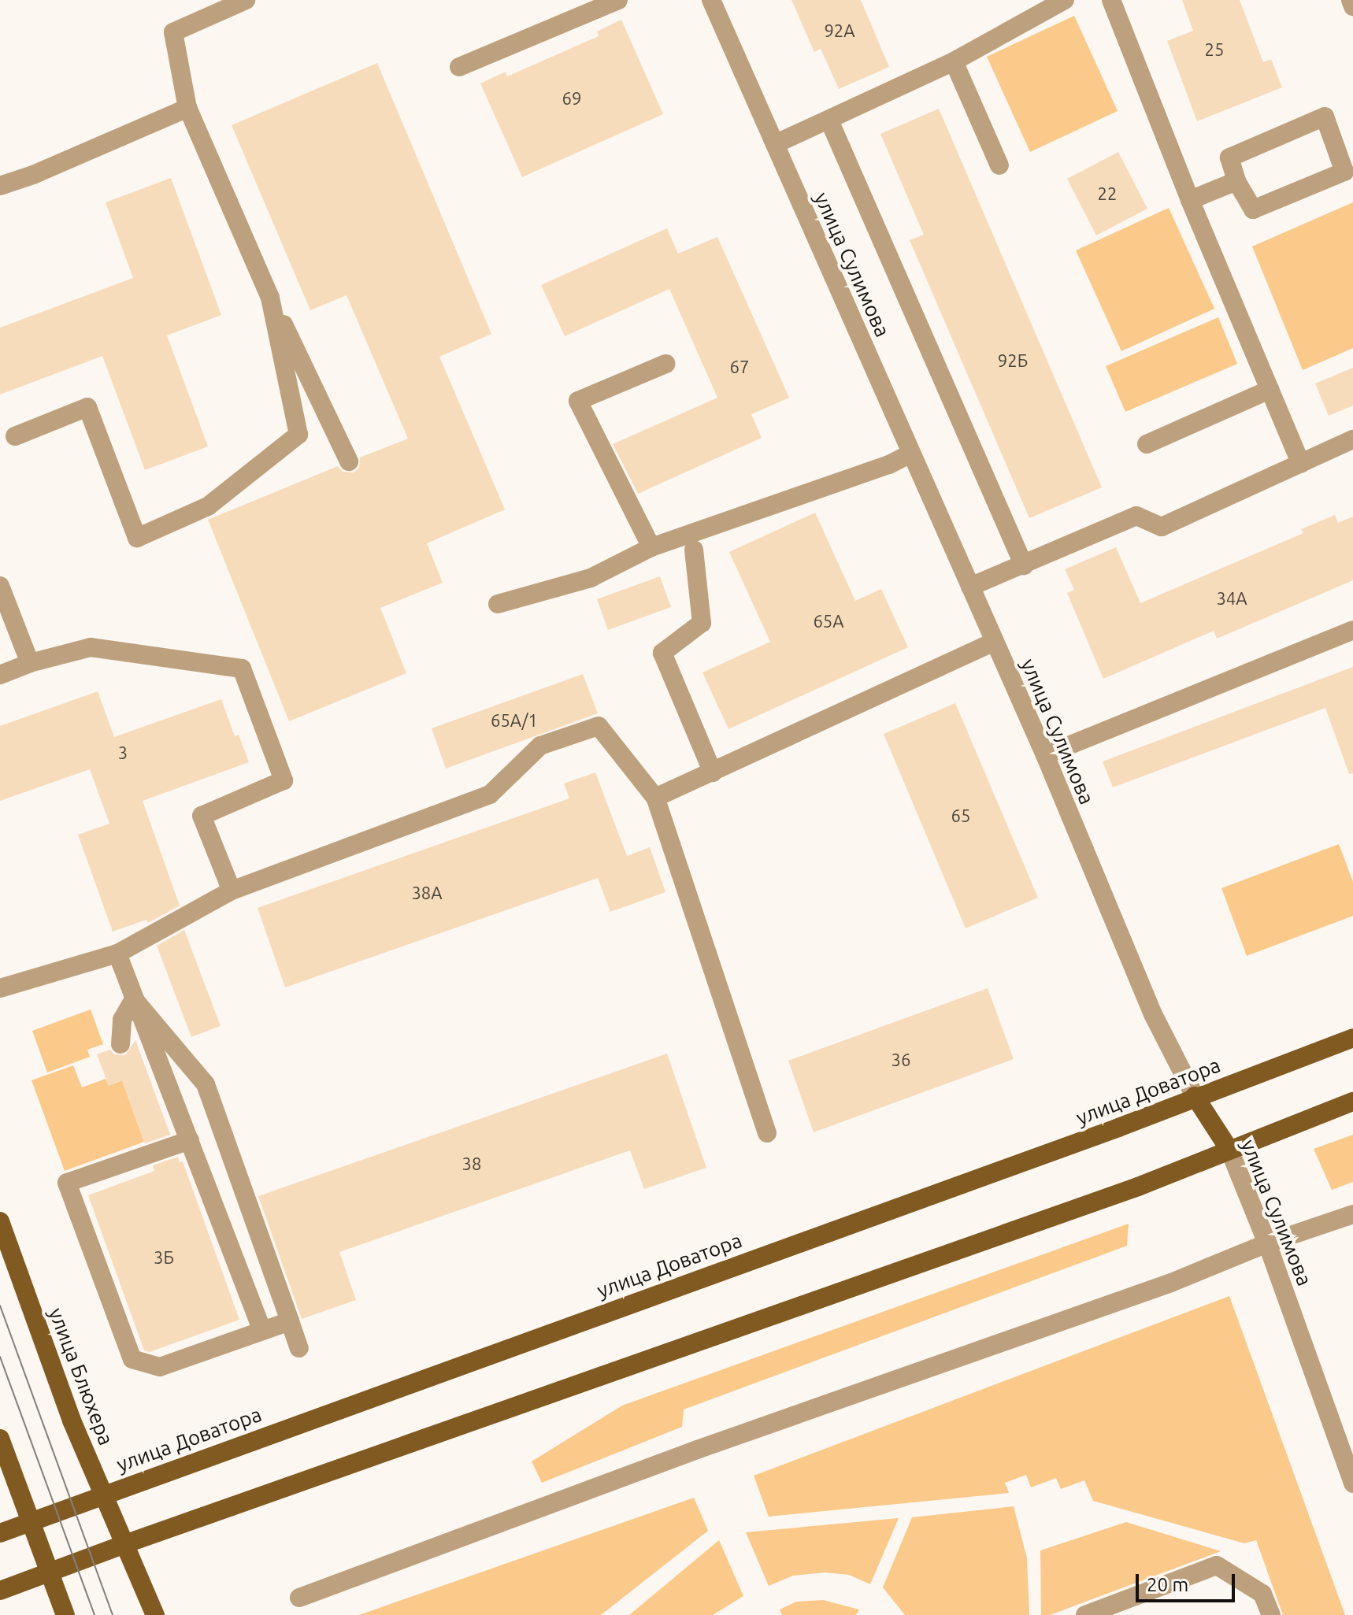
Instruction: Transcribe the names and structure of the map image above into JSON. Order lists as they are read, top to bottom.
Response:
{
  "streets": {
    "main road": ["улица Сулимова", "улица Доватора", "улица Блюхера"]
  },
  "crossings": [
    ["улица Сулимова", "улица Доватора"],
    ["улица Доватора", "улица Блюхера"]
  ],
  "house_numbers": [
    "92А",
    "25",
    "69",
    "22",
    "92Б",
    "67",
    "34А",
    "65А",
    "65А/1",
    "3",
    "65",
    "38А",
    "36",
    "38",
    "3Б"
  ],
  "scale_bar": "20 m"
}
